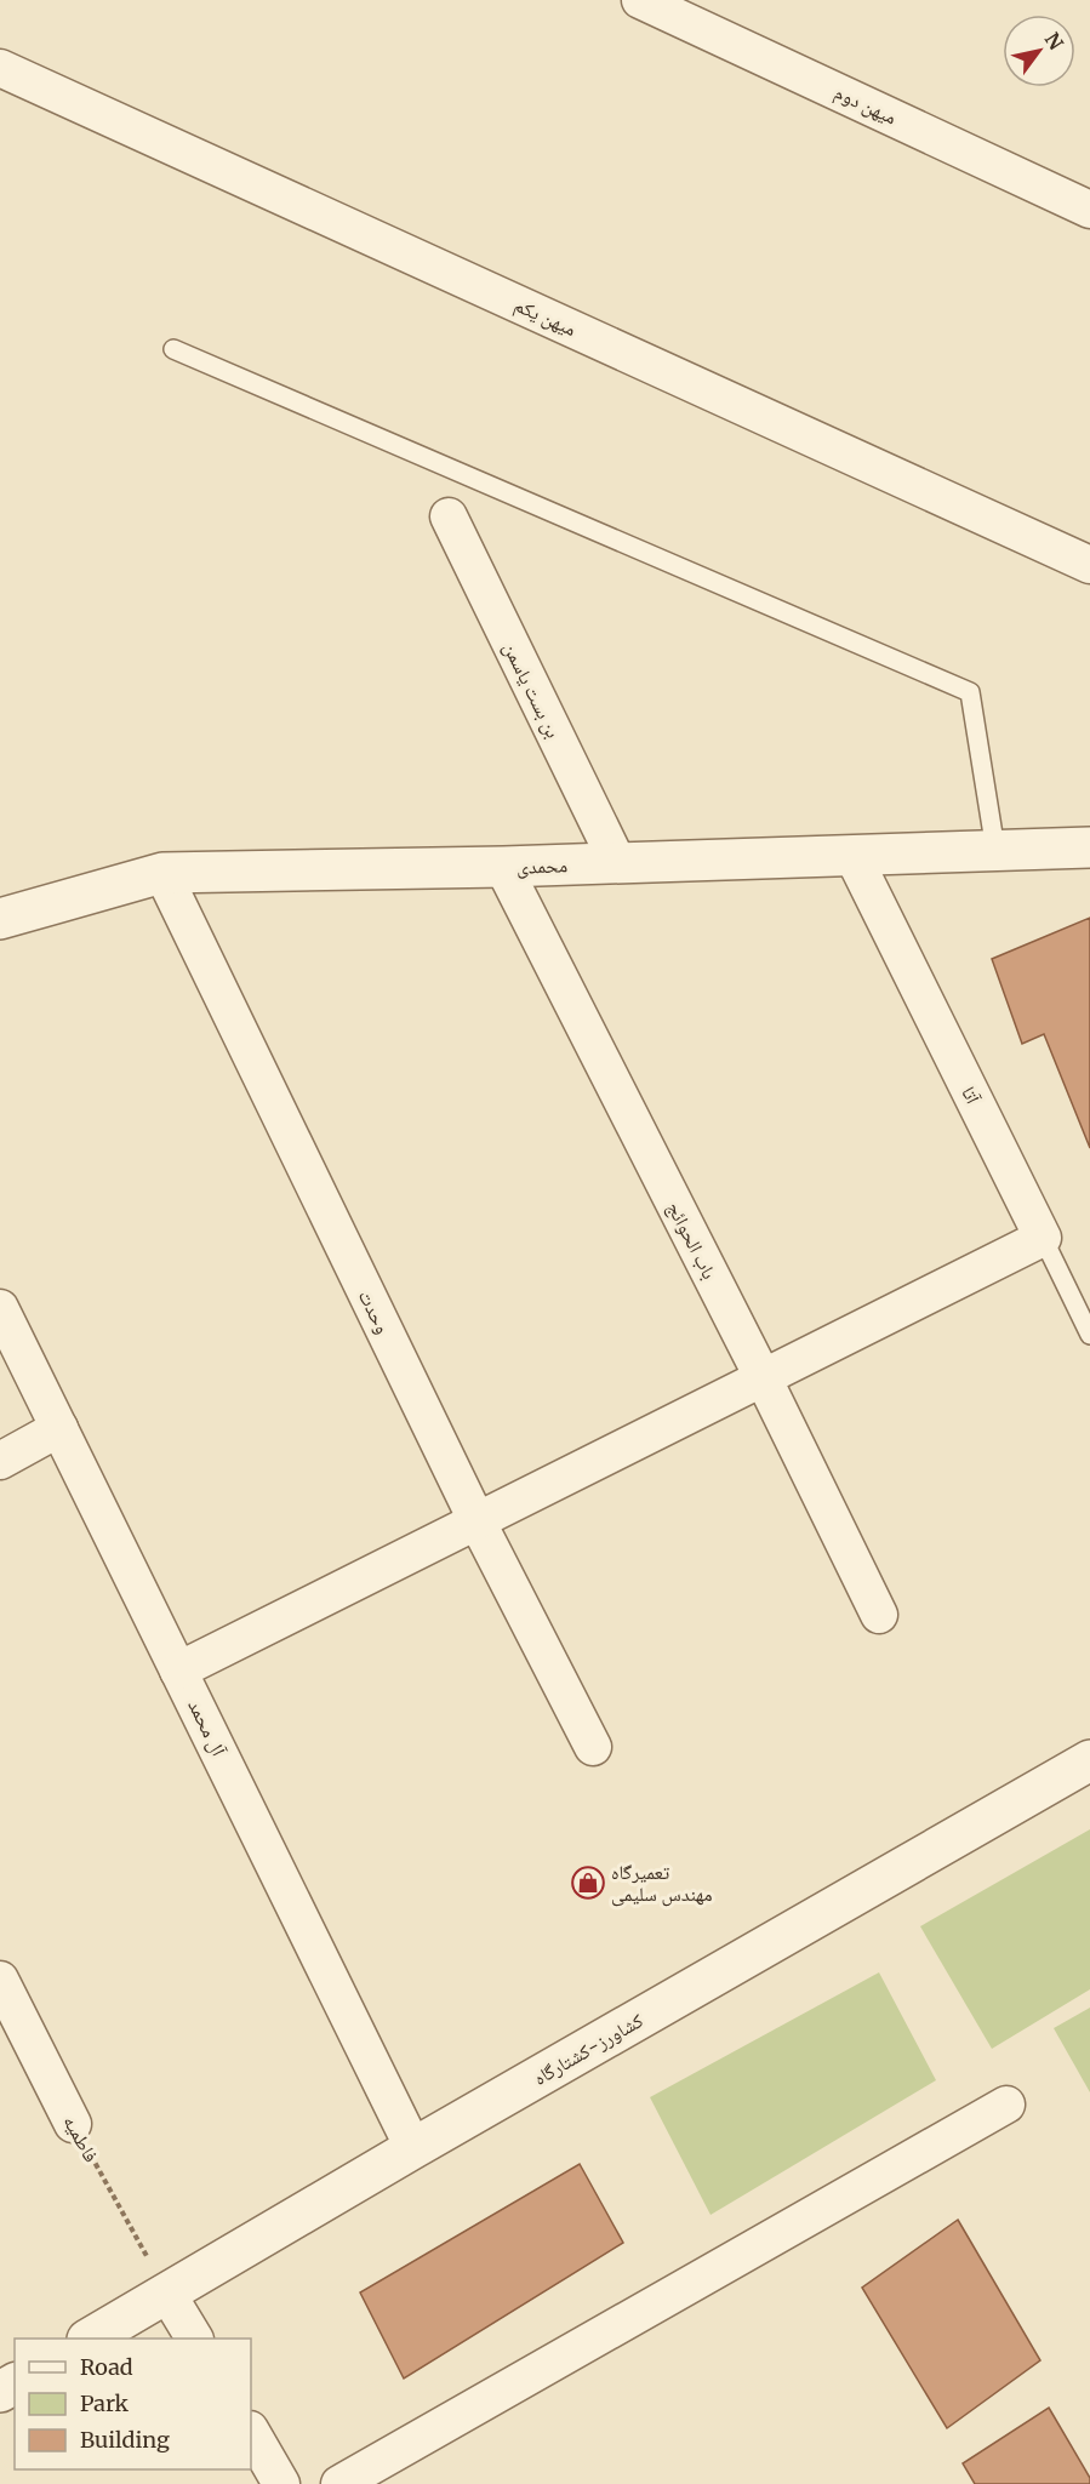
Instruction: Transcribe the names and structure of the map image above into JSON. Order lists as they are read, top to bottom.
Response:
{
  "streets": {
    "street": [
      "میهن دوم",
      "میهن یکم",
      "بن بست یاسمن",
      "محمدی",
      "آتا",
      "باب الحوائج",
      "وحدت",
      "آل محمد",
      "کشاورز-کشتارگاه",
      "فاطمیه"
    ]
  },
  "crossings": [
    ["بن بست یاسمن", "محمدی"],
    ["محمدی", "آتا"],
    ["محمدی", "باب الحوائج"],
    ["محمدی", "وحدت"],
    ["آل محمد", "کشاورز-کشتارگاه"],
    ["کشاورز-کشتارگاه", "فاطمیه"]
  ],
  "places": {
    "shop": ["تعمیرگاه مهندس سلیمی"]
  },
  "legend": ["Road", "Park", "Building"],
  "north": "top right"
}
